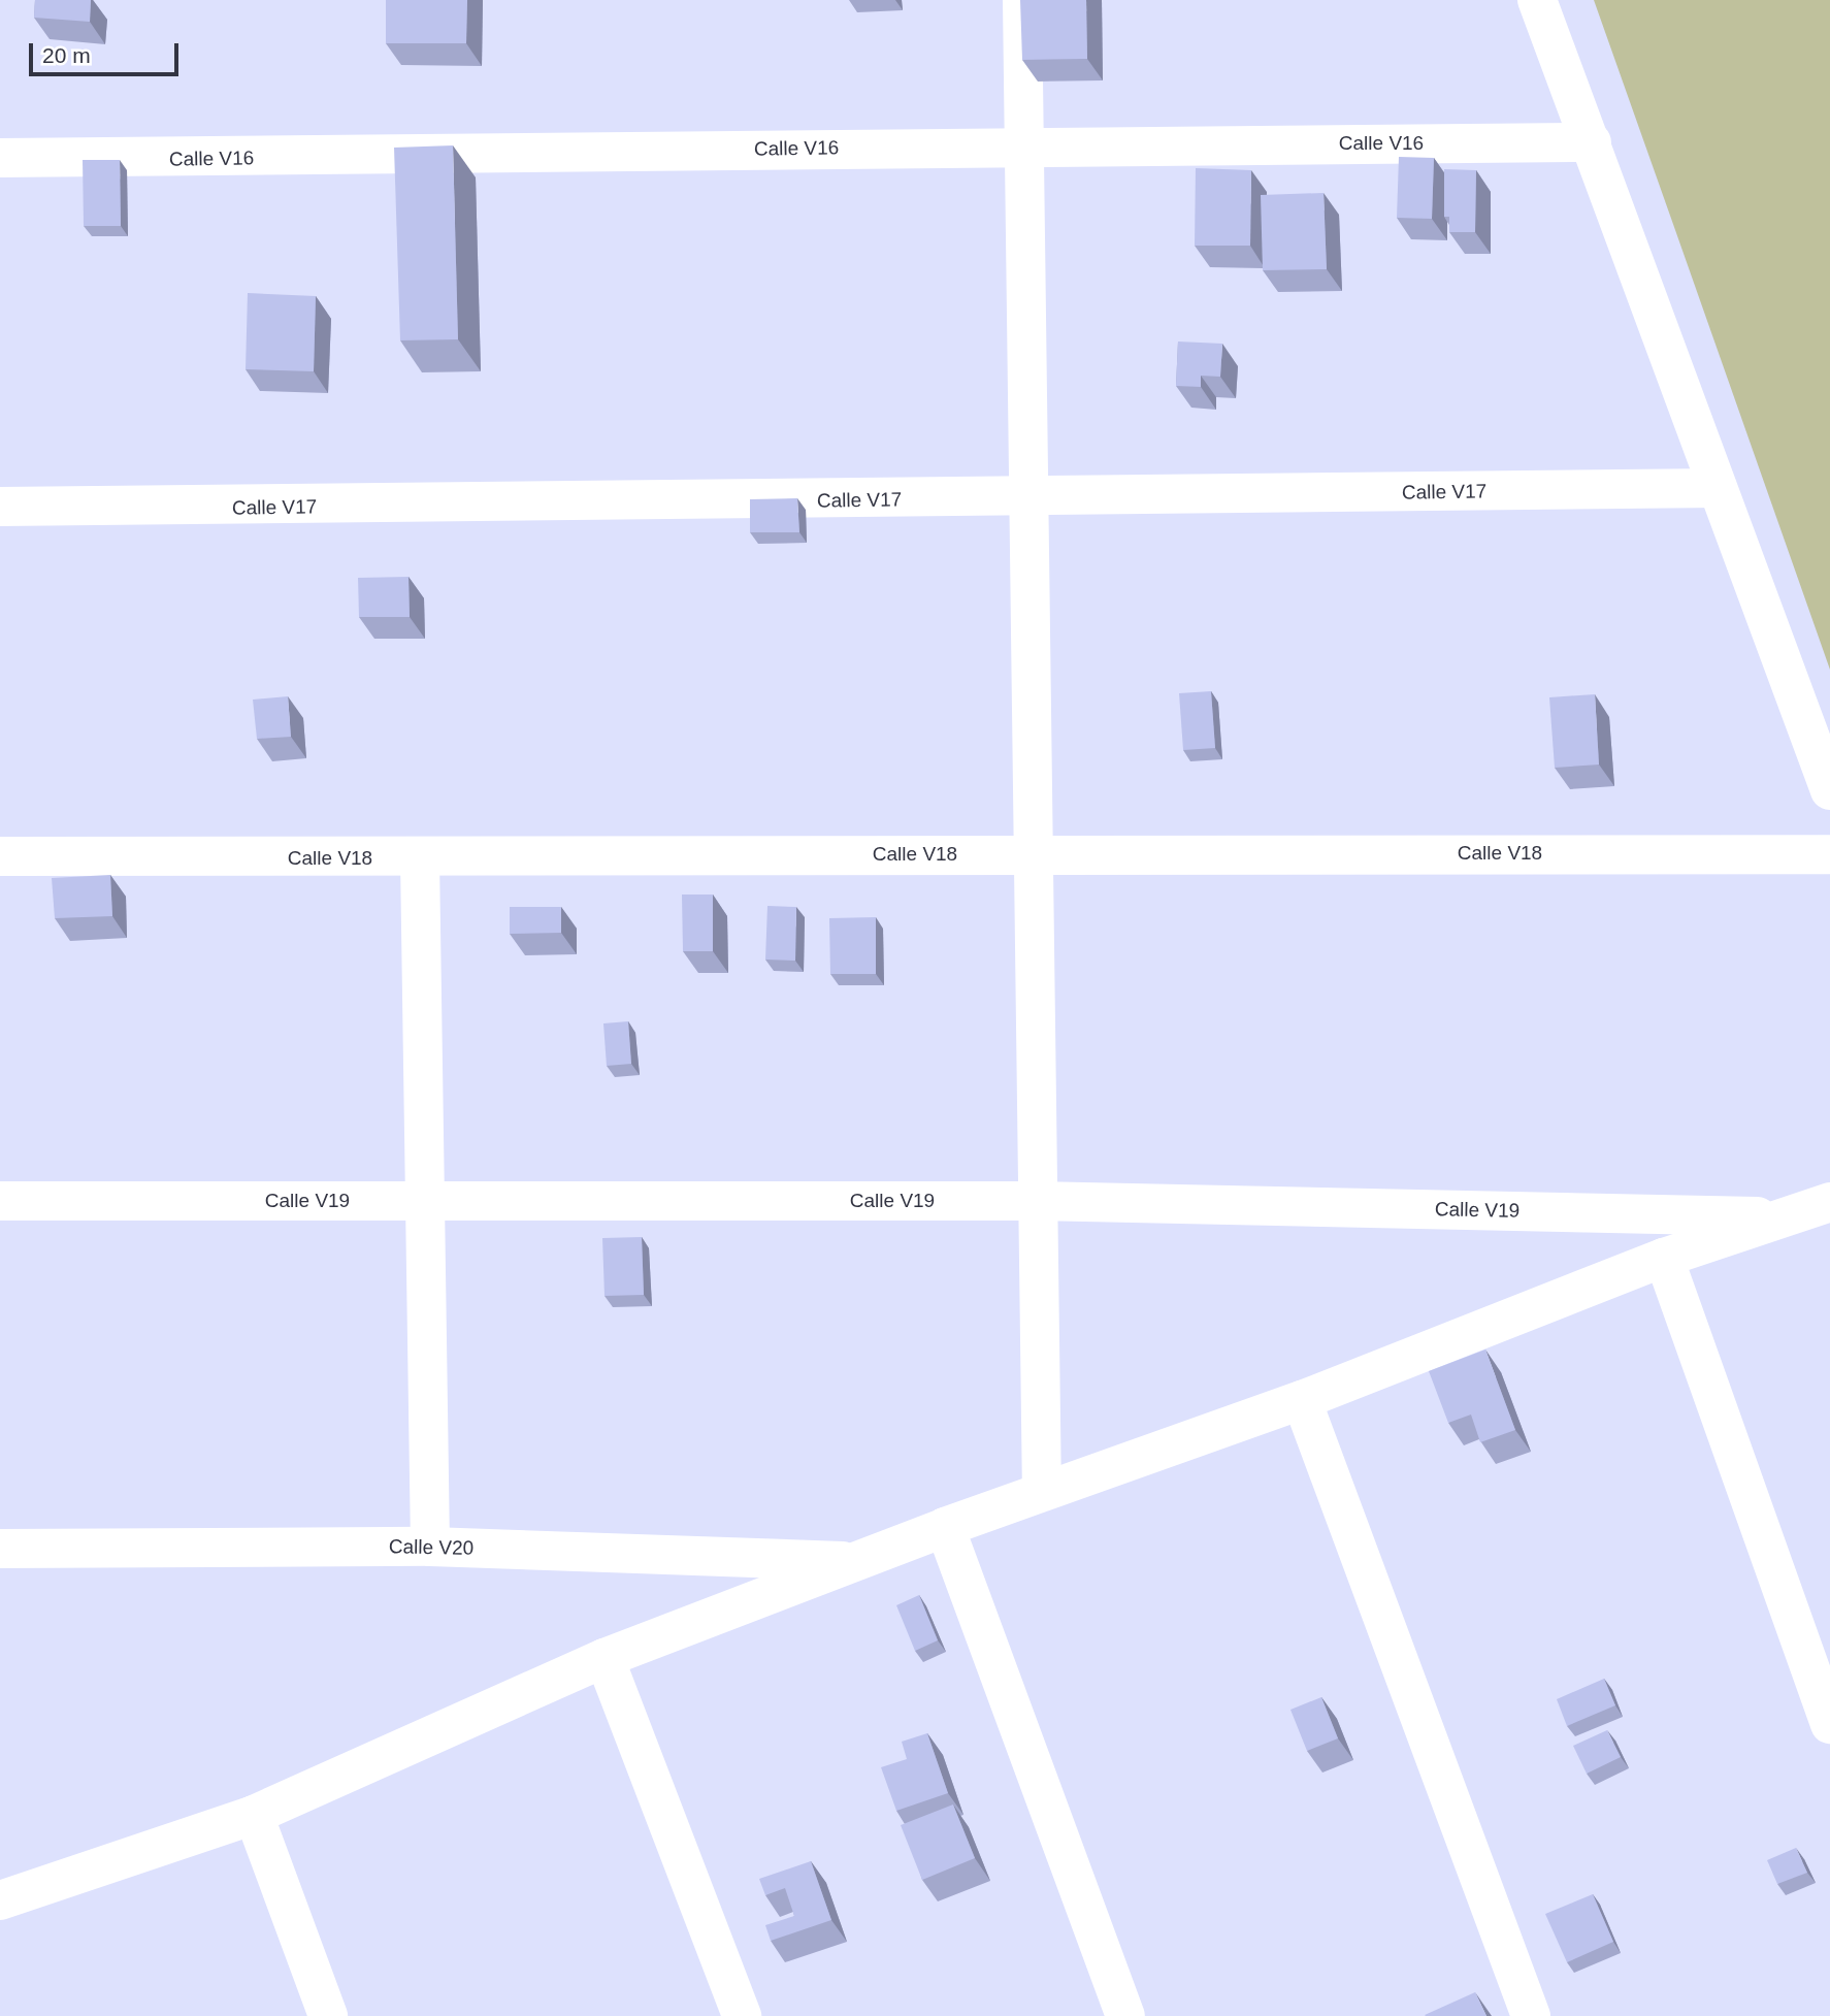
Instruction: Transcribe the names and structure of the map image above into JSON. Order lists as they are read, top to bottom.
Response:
{
  "streets": {
    "street": [
      "Calle V16",
      "Calle V17",
      "Calle V18",
      "Calle V19",
      "Calle V20"
    ]
  },
  "scale_bar": "20 m"
}
